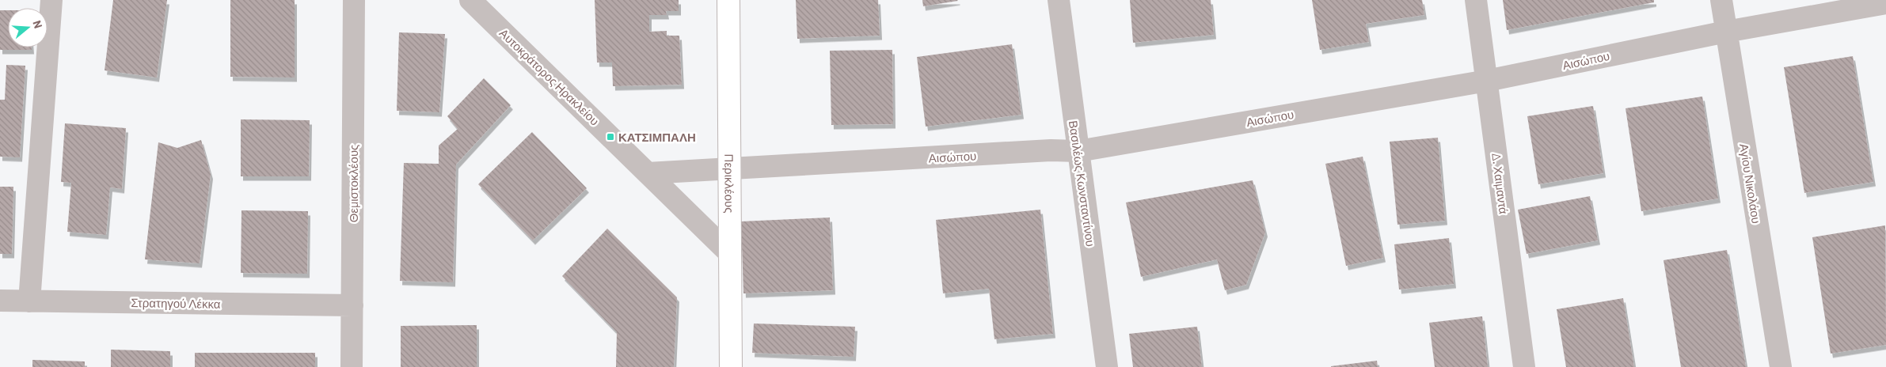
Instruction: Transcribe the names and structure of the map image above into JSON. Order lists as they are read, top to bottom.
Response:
{
  "streets": {
    "main road": ["Περικλέους"],
    "street": [
      "Αισώπου",
      "Αυτοκράτορος Ηρακλείου",
      "Θεμιστοκλέους",
      "Βασιλέως Κωνσταντίνου",
      "Δ. Χαιμαντά",
      "Αγίου Νικολάου",
      "Στρατηγού Λέκκα"
    ]
  },
  "crossings": [
    ["Αισώπου", "Αυτοκράτορος Ηρακλείου"],
    ["Αισώπου", "Περικλέους"],
    ["Αισώπου", "Βασιλέως Κωνσταντίνου"],
    ["Αισώπου", "Δ. Χαιμαντά"],
    ["Αισώπου", "Αγίου Νικολάου"],
    ["Αυτοκράτορος Ηρακλείου", "Περικλέους"],
    ["Θεμιστοκλέους", "Στρατηγού Λέκκα"]
  ],
  "places": {
    "transit": ["ΚΑΤΣΙΜΠΑΛΗ"]
  },
  "north": "right"
}
